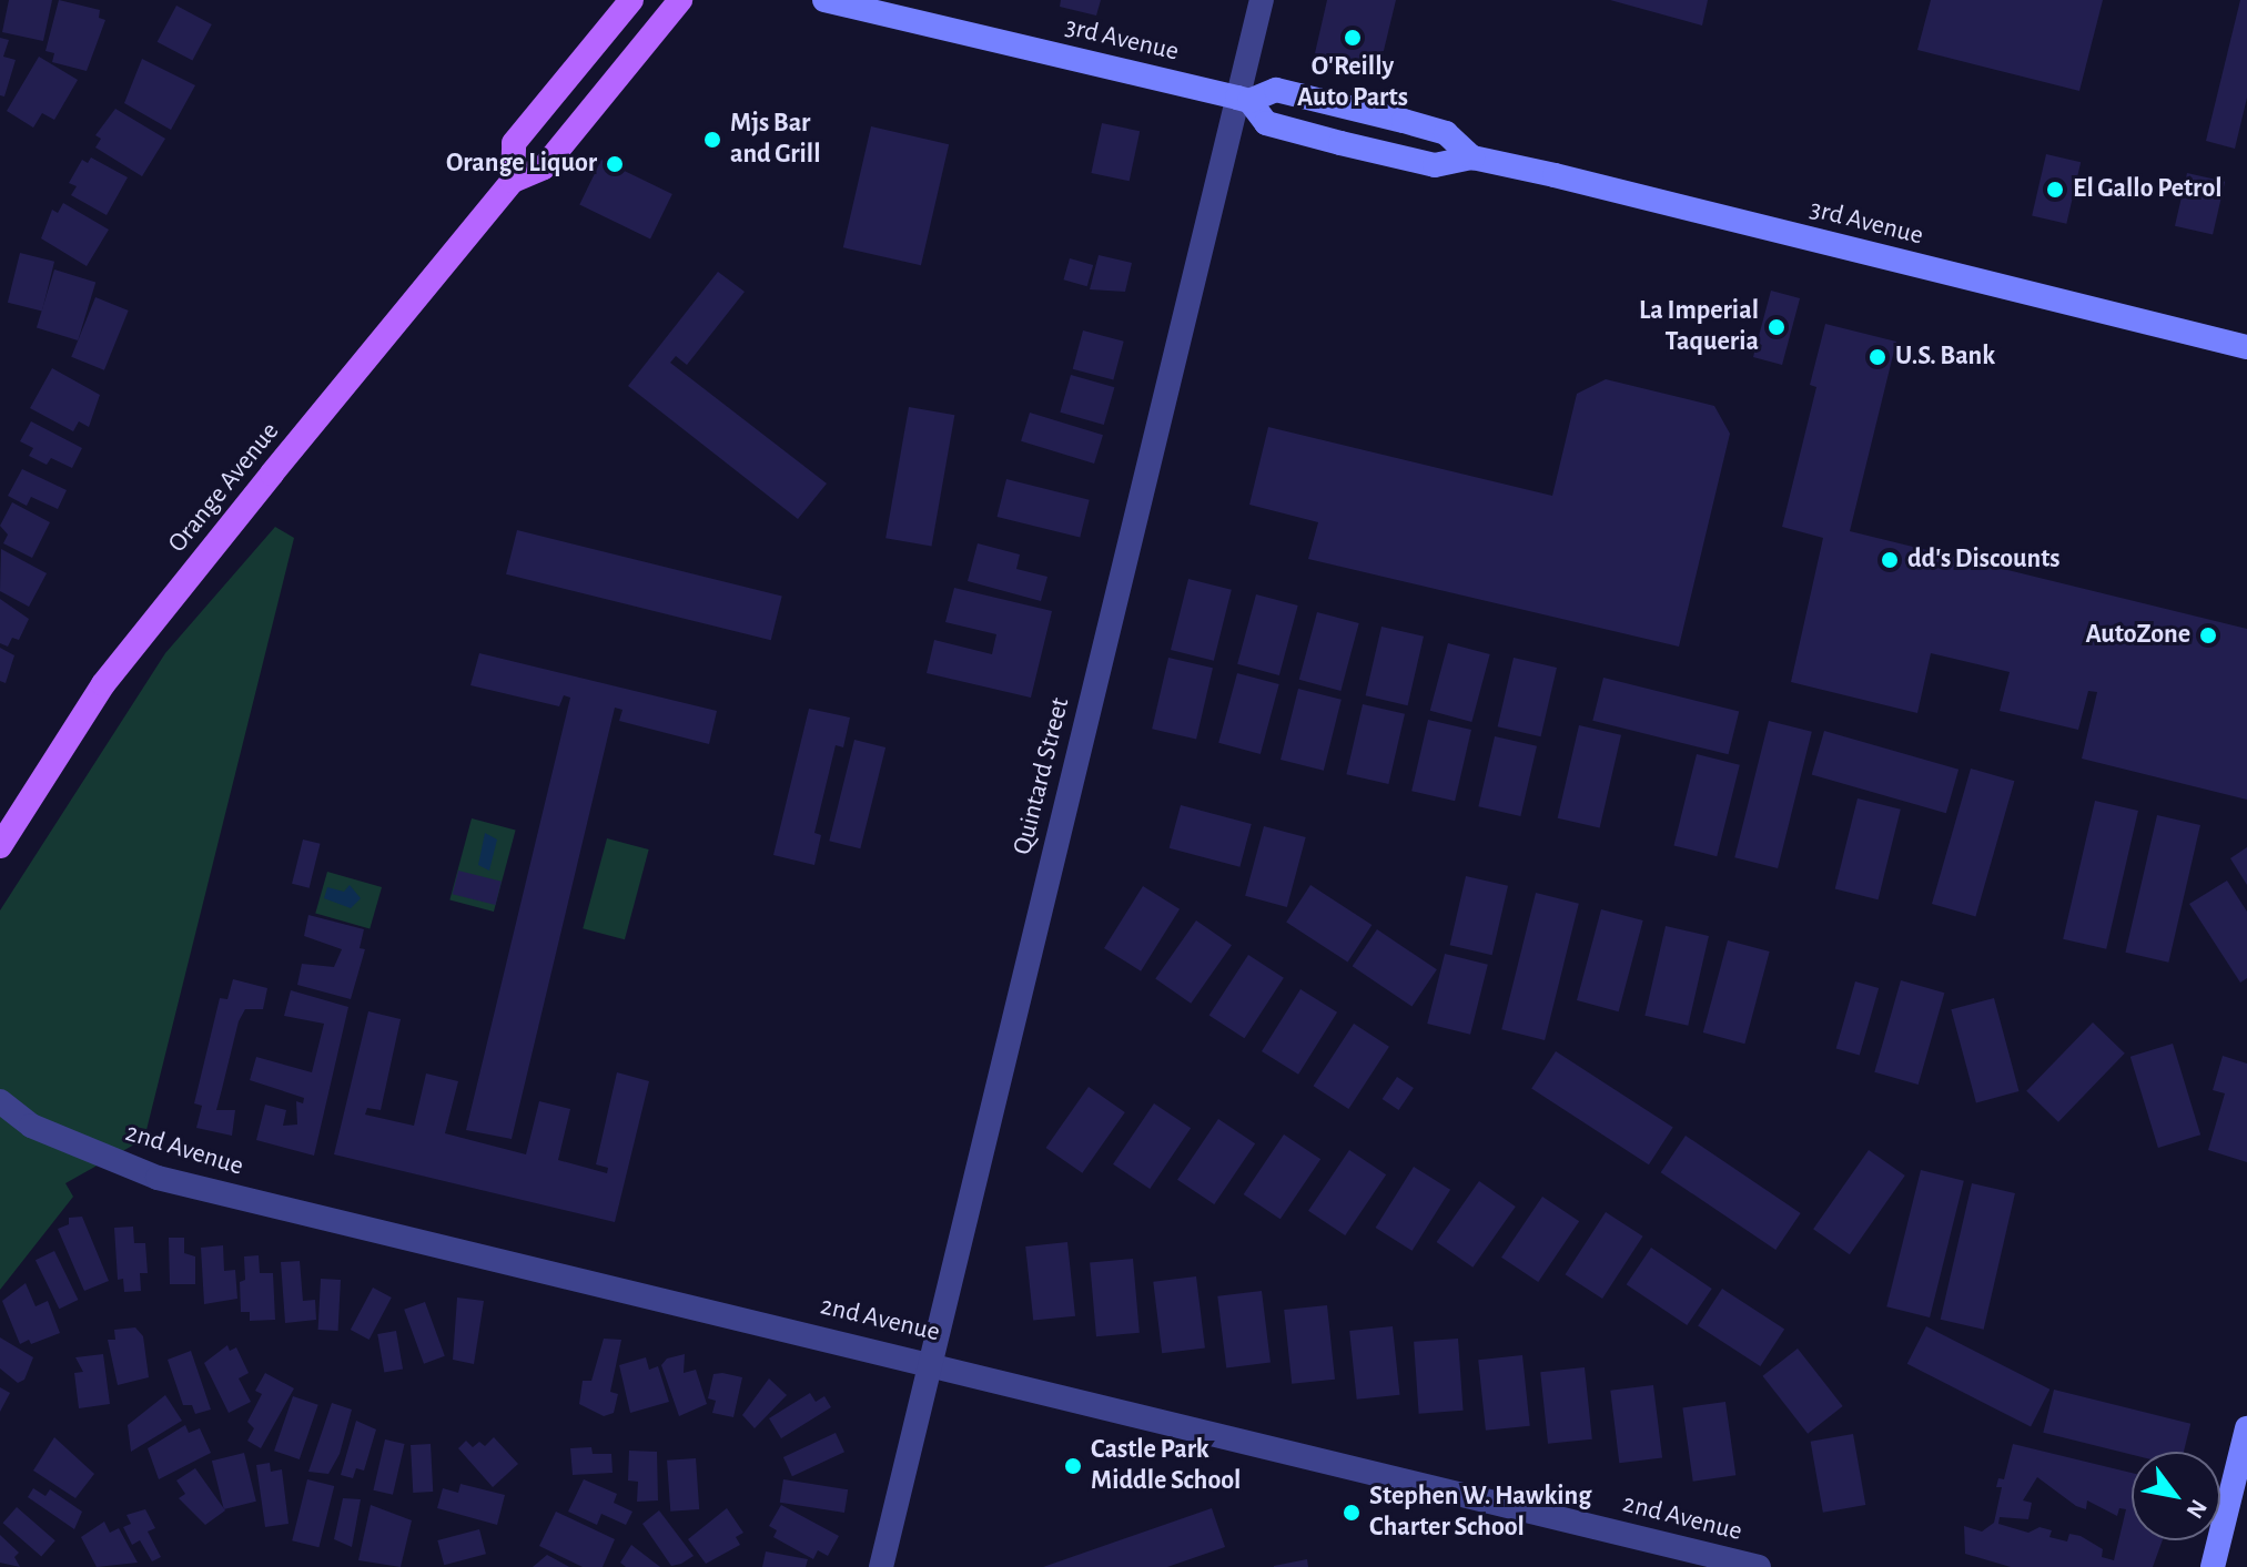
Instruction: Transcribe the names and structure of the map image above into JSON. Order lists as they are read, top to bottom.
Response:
{
  "streets": {
    "main road": ["3rd Avenue", "Orange Avenue"],
    "street": ["Quintard Street", "2nd Avenue"]
  },
  "crossings": [
    ["3rd Avenue", "Quintard Street"],
    ["Quintard Street", "2nd Avenue"]
  ],
  "places": [
    "O'Reilly Auto Parts",
    "Mjs Bar and Grill",
    "Orange Liquor",
    "El Gallo Petrol",
    "La Imperial Taqueria",
    "U.S. Bank",
    "dd's Discounts",
    "AutoZone",
    "Castle Park Middle School",
    "Stephen W. Hawking Charter School"
  ],
  "north": "bottom right"
}
